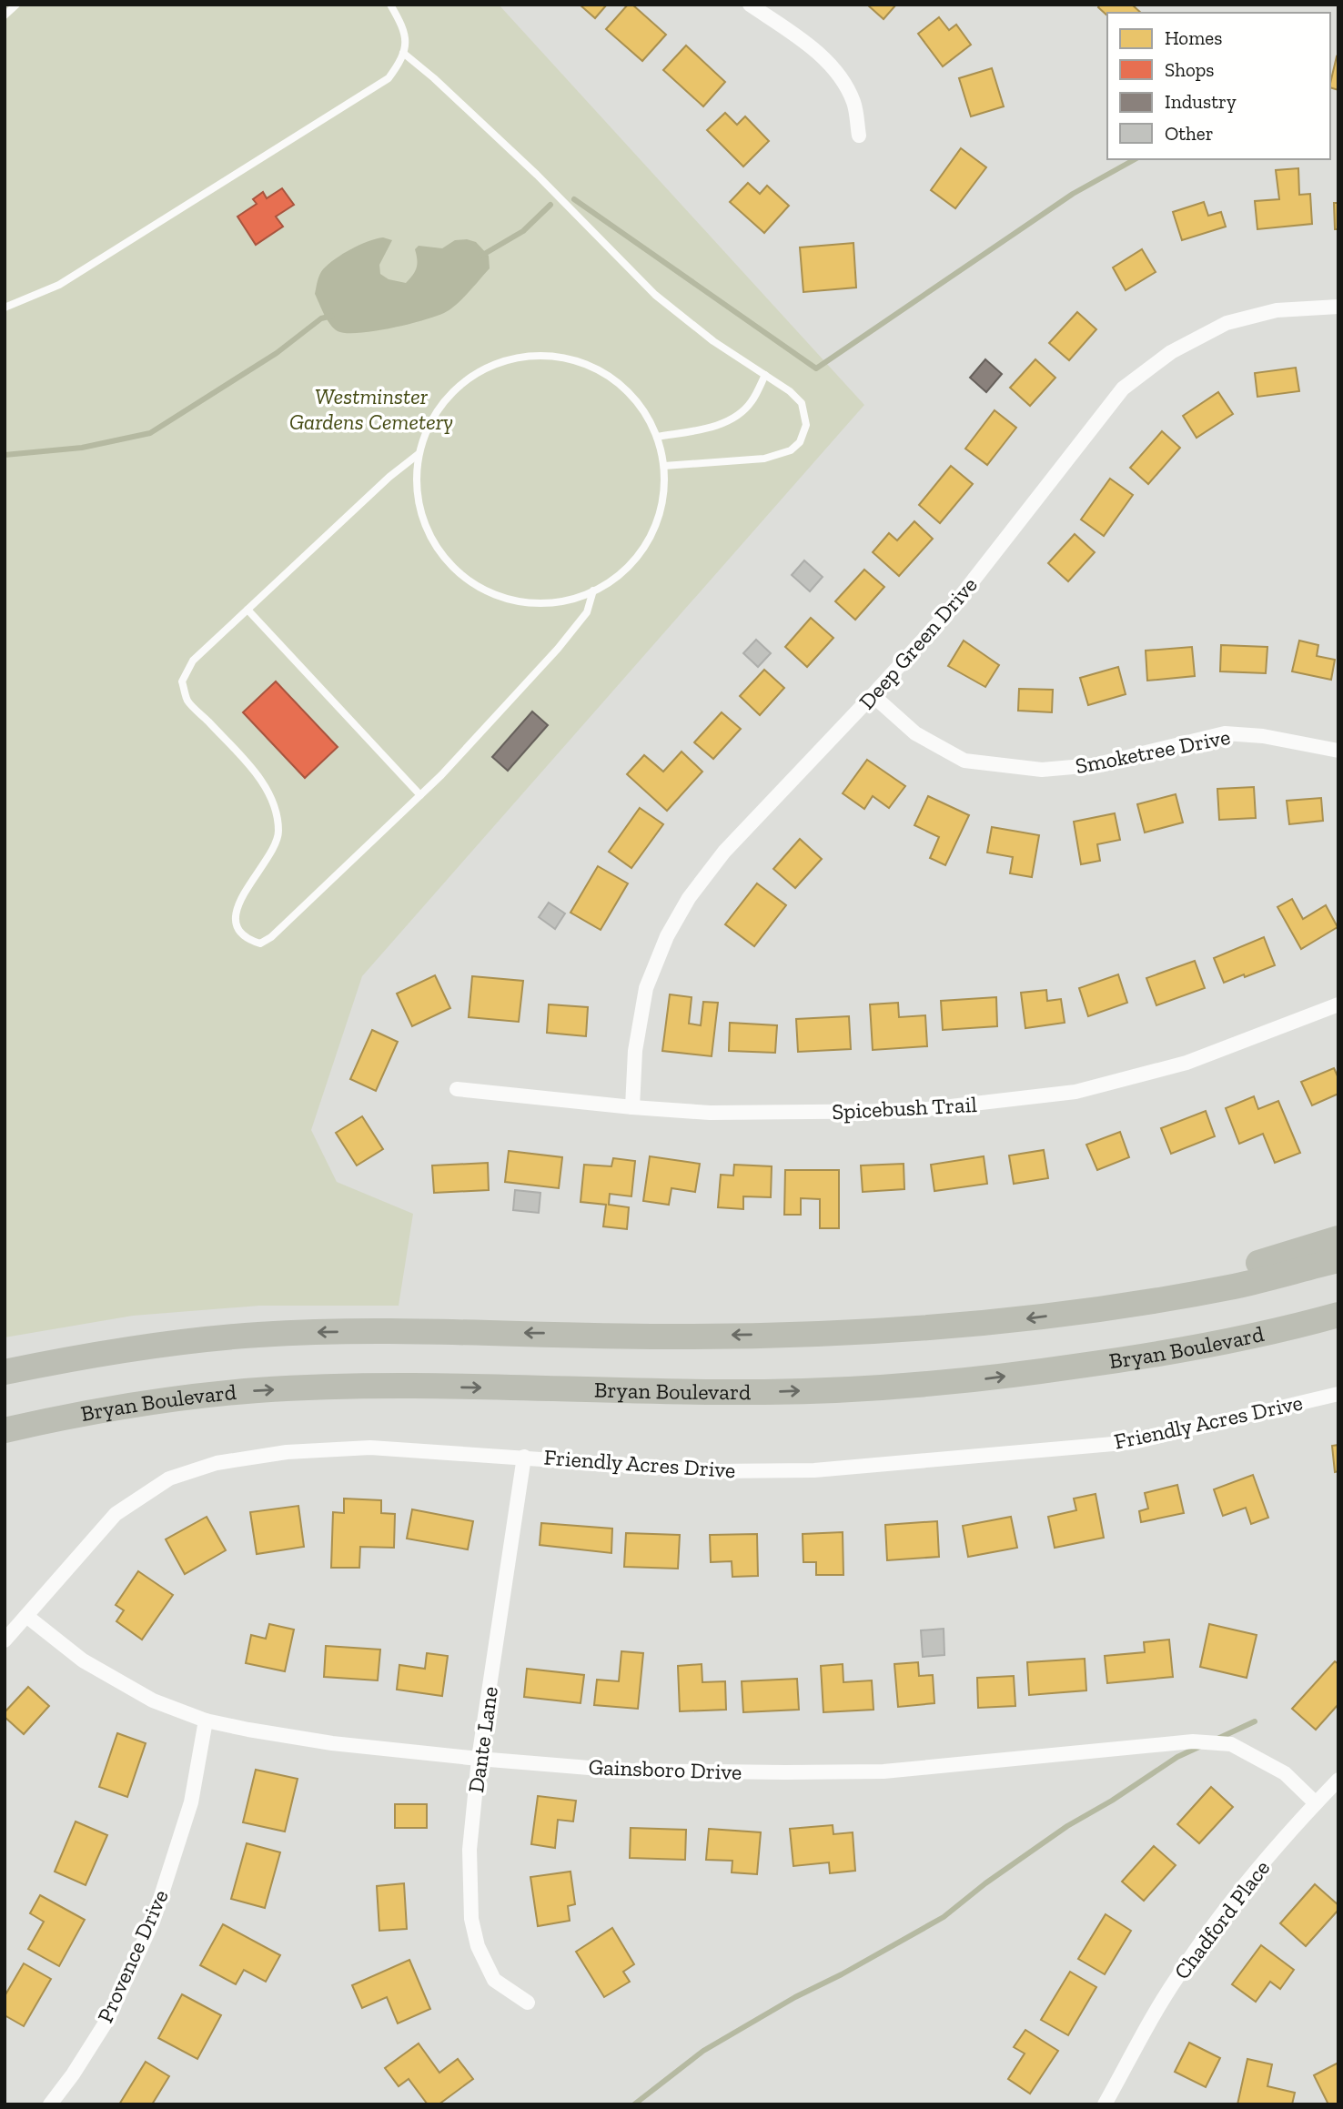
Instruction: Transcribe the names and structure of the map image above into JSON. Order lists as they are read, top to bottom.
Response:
{
  "streets": {
    "highway": ["Bryan Boulevard"],
    "street": [
      "Deep Green Drive",
      "Smoketree Drive",
      "Spicebush Trail",
      "Friendly Acres Drive",
      "Dante Lane",
      "Gainsboro Drive",
      "Chadford Place",
      "Provence Drive"
    ]
  },
  "crossings": [
    ["Deep Green Drive", "Smoketree Drive"],
    ["Deep Green Drive", "Spicebush Trail"],
    ["Friendly Acres Drive", "Dante Lane"],
    ["Friendly Acres Drive", "Gainsboro Drive"],
    ["Dante Lane", "Gainsboro Drive"],
    ["Gainsboro Drive", "Chadford Place"],
    ["Gainsboro Drive", "Provence Drive"]
  ],
  "parks": ["Westminster Gardens Cemetery"],
  "legend": [
    "Homes",
    "Shops",
    "Industry",
    "Other"
  ]
}
